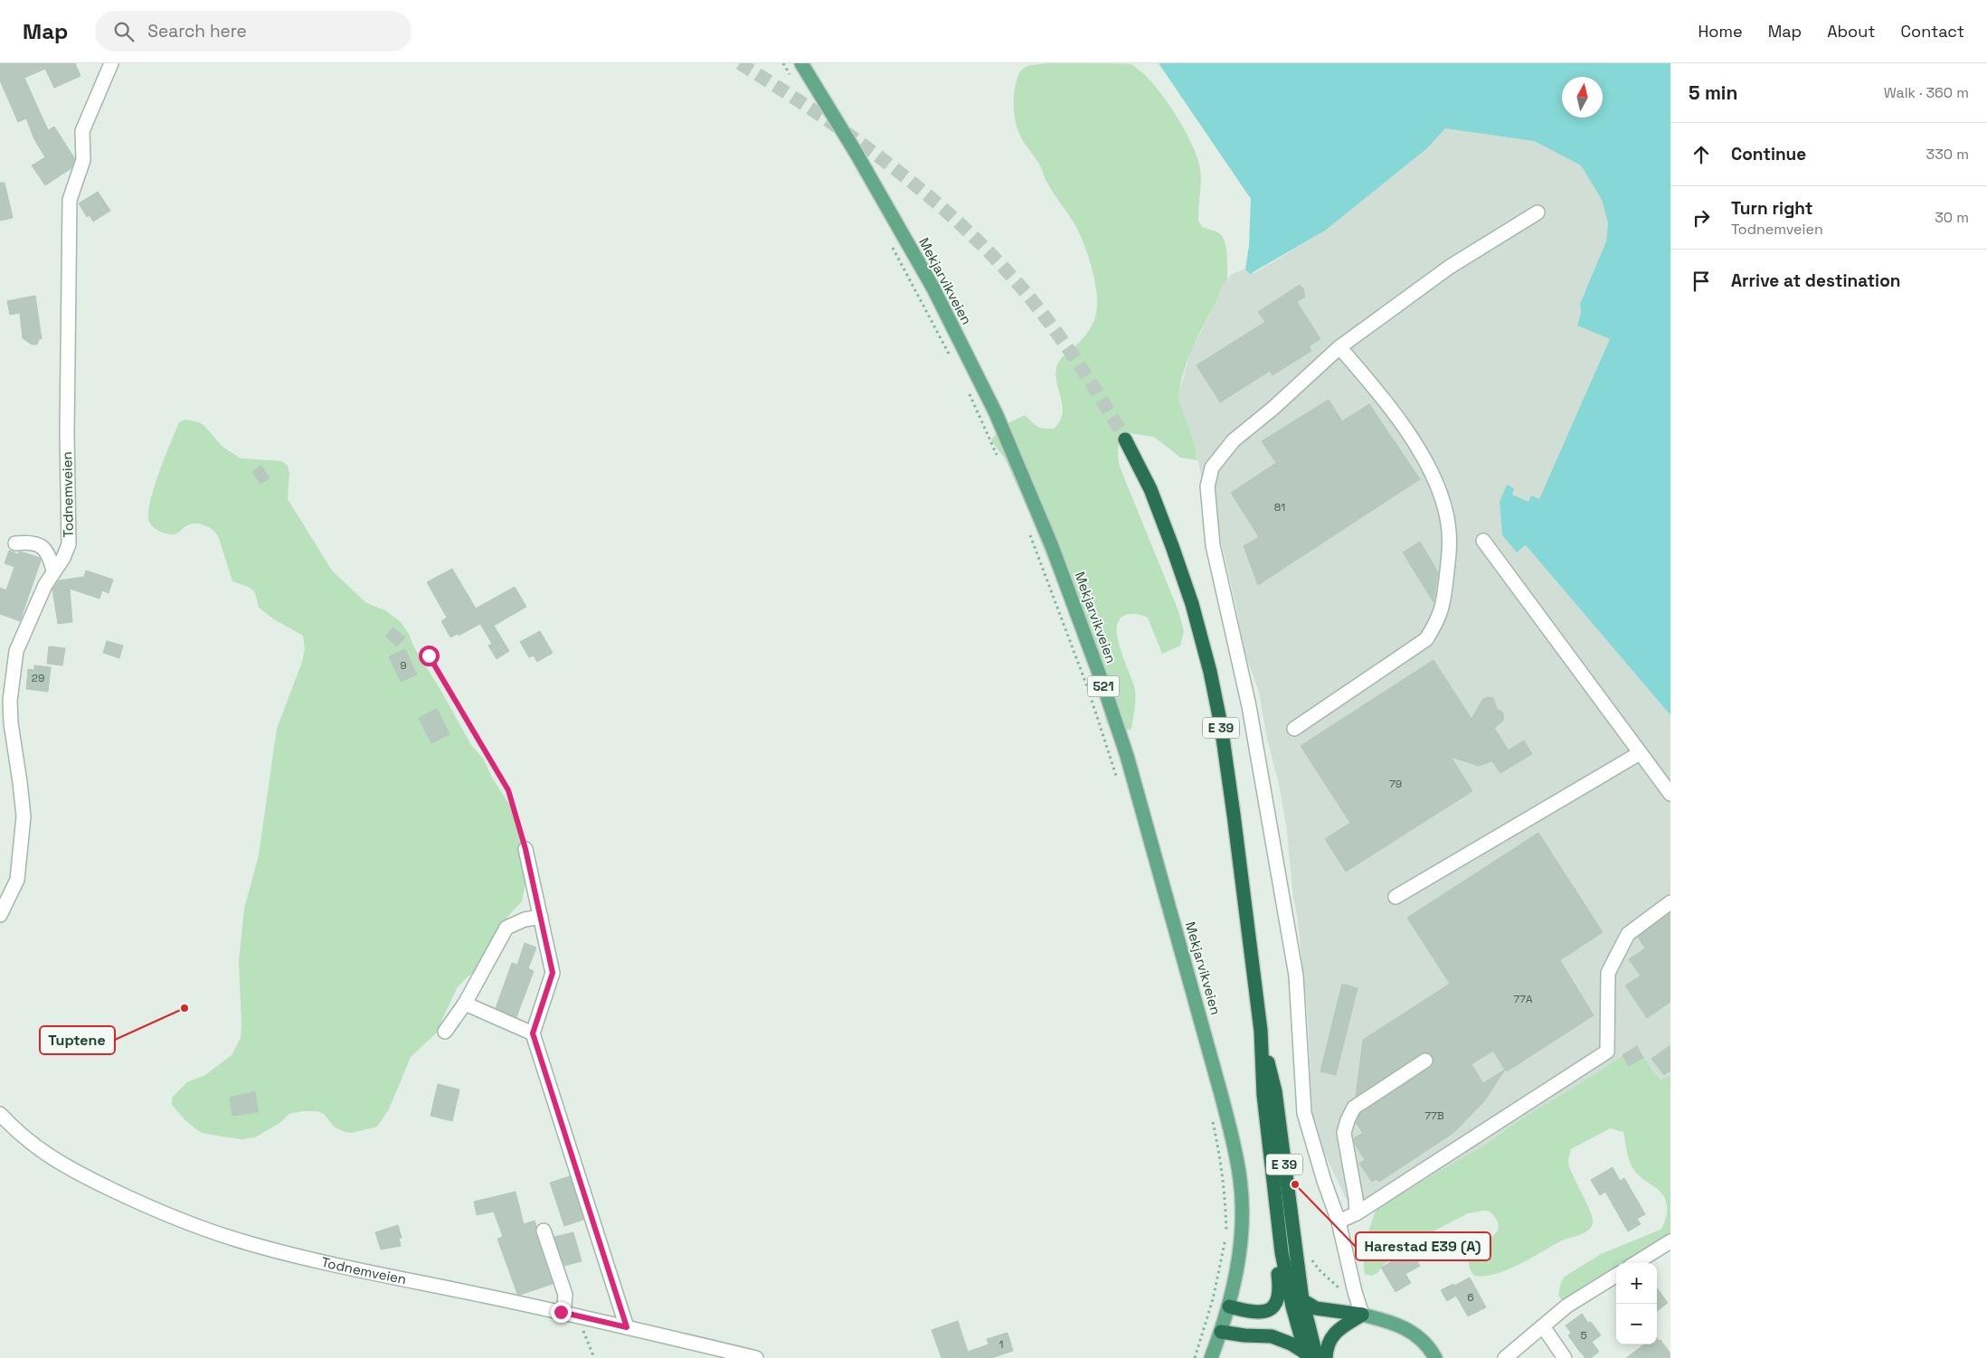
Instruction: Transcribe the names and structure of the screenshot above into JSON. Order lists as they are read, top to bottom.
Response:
{
  "streets": {
    "highway": ["E 39"],
    "main road": ["Mekjarvikveien", "521"],
    "street": ["Todnemveien"]
  },
  "crossings": [
    ["Mekjarvikveien", "E 39"]
  ],
  "places": ["Tuptene", "Harestad E39 (A)"],
  "house_numbers": [
    "81",
    "9",
    "29",
    "79",
    "77A",
    "77B",
    "6",
    "5",
    "1"
  ],
  "north": "top",
  "page": {
    "header": "Map",
    "search": "Search here",
    "nav": [
      "Home",
      "Map",
      "About",
      "Contact"
    ],
    "heading": ["5 min", "Walk · 360 m"],
    "list": [
      ["Continue", "330 m"],
      ["Turn right", "Todnemveien", "30 m"],
      "Arrive at destination"
    ],
    "map_buttons": ["+", "−"]
  }
}
